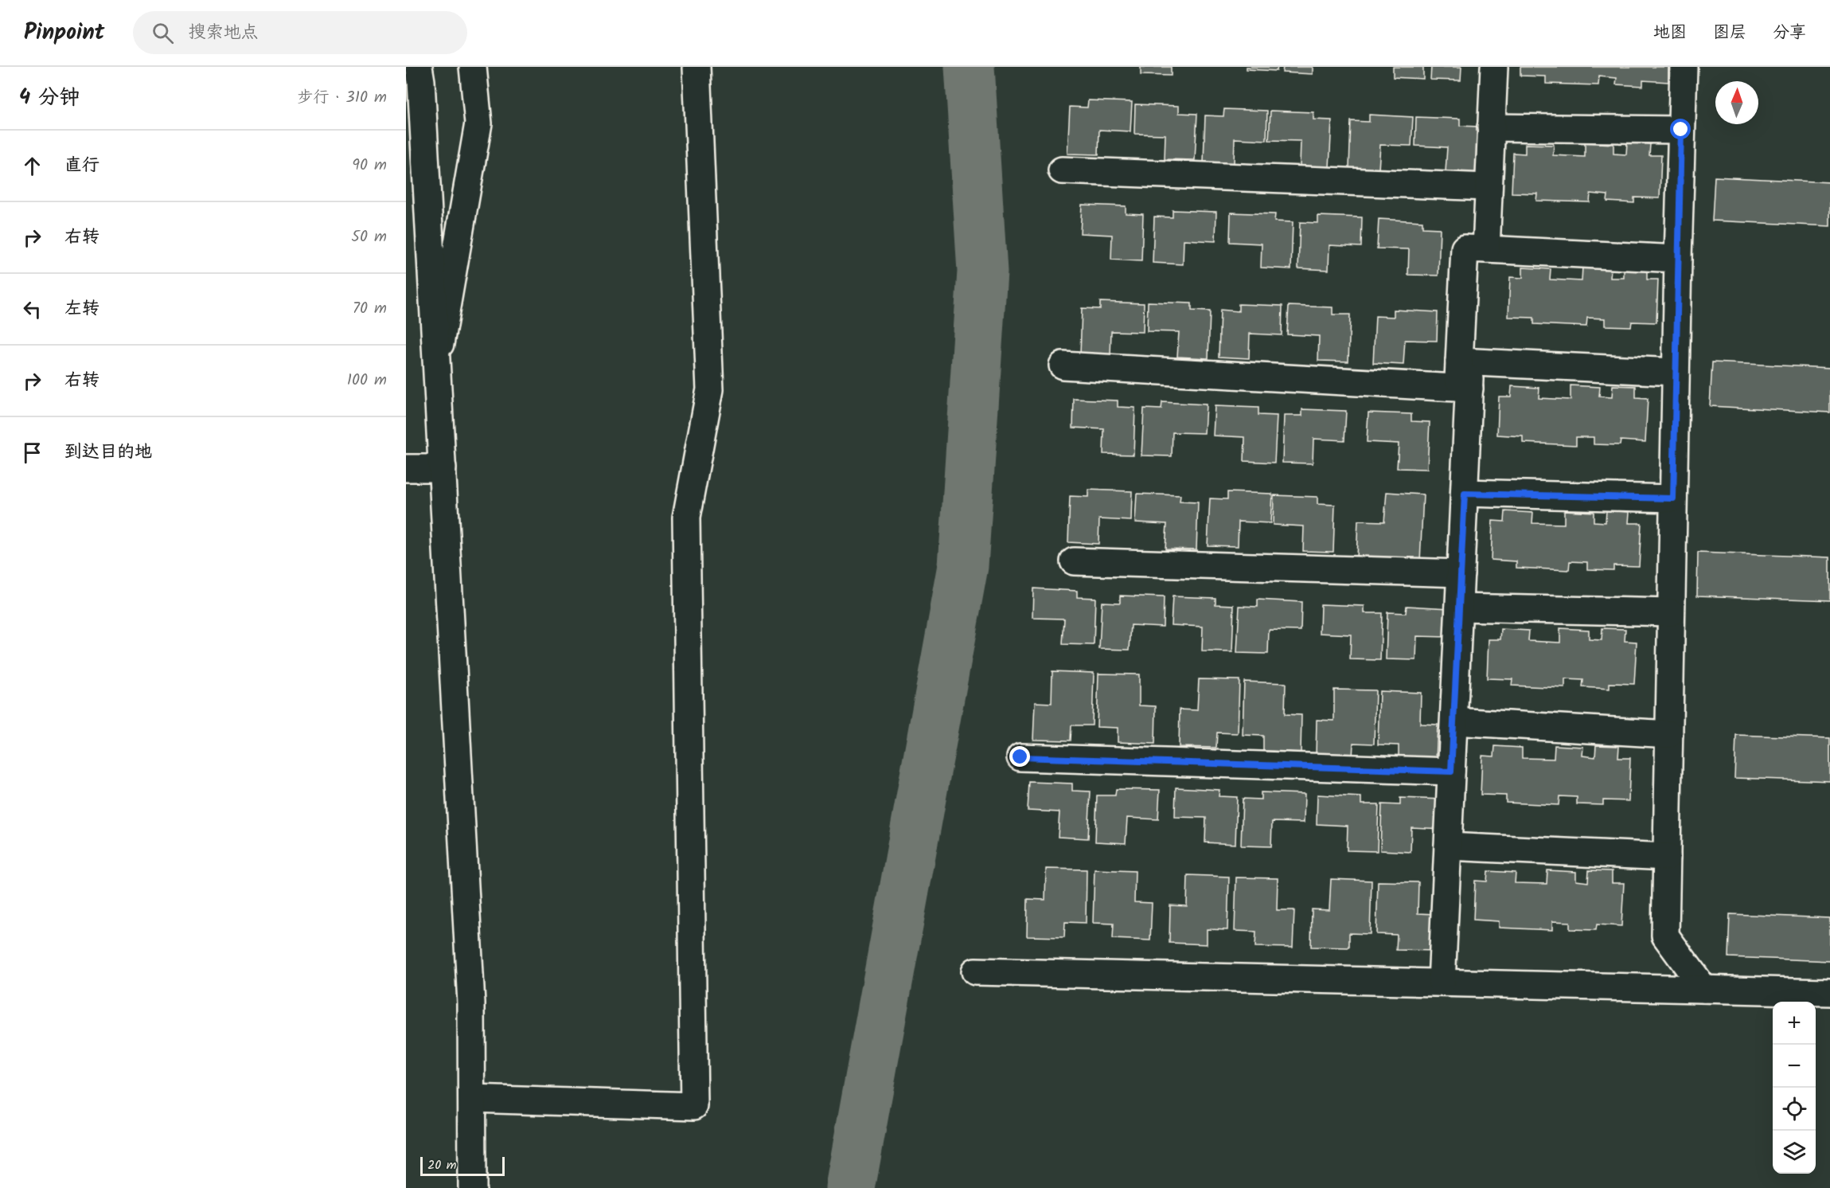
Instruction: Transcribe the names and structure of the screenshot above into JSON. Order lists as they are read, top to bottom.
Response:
{
  "scale_bar": "20 m",
  "north": "top",
  "page": {
    "header": "Pinpoint",
    "search": "搜索地点",
    "nav": ["地图", "图层", "分享"],
    "heading": ["4 分钟", "步行 · 310 m"],
    "list": [
      ["直行", "90 m"],
      ["右转", "50 m"],
      ["左转", "70 m"],
      ["右转", "100 m"],
      "到达目的地"
    ],
    "map_buttons": ["+", "−"],
    "scale": "20 m"
  }
}
